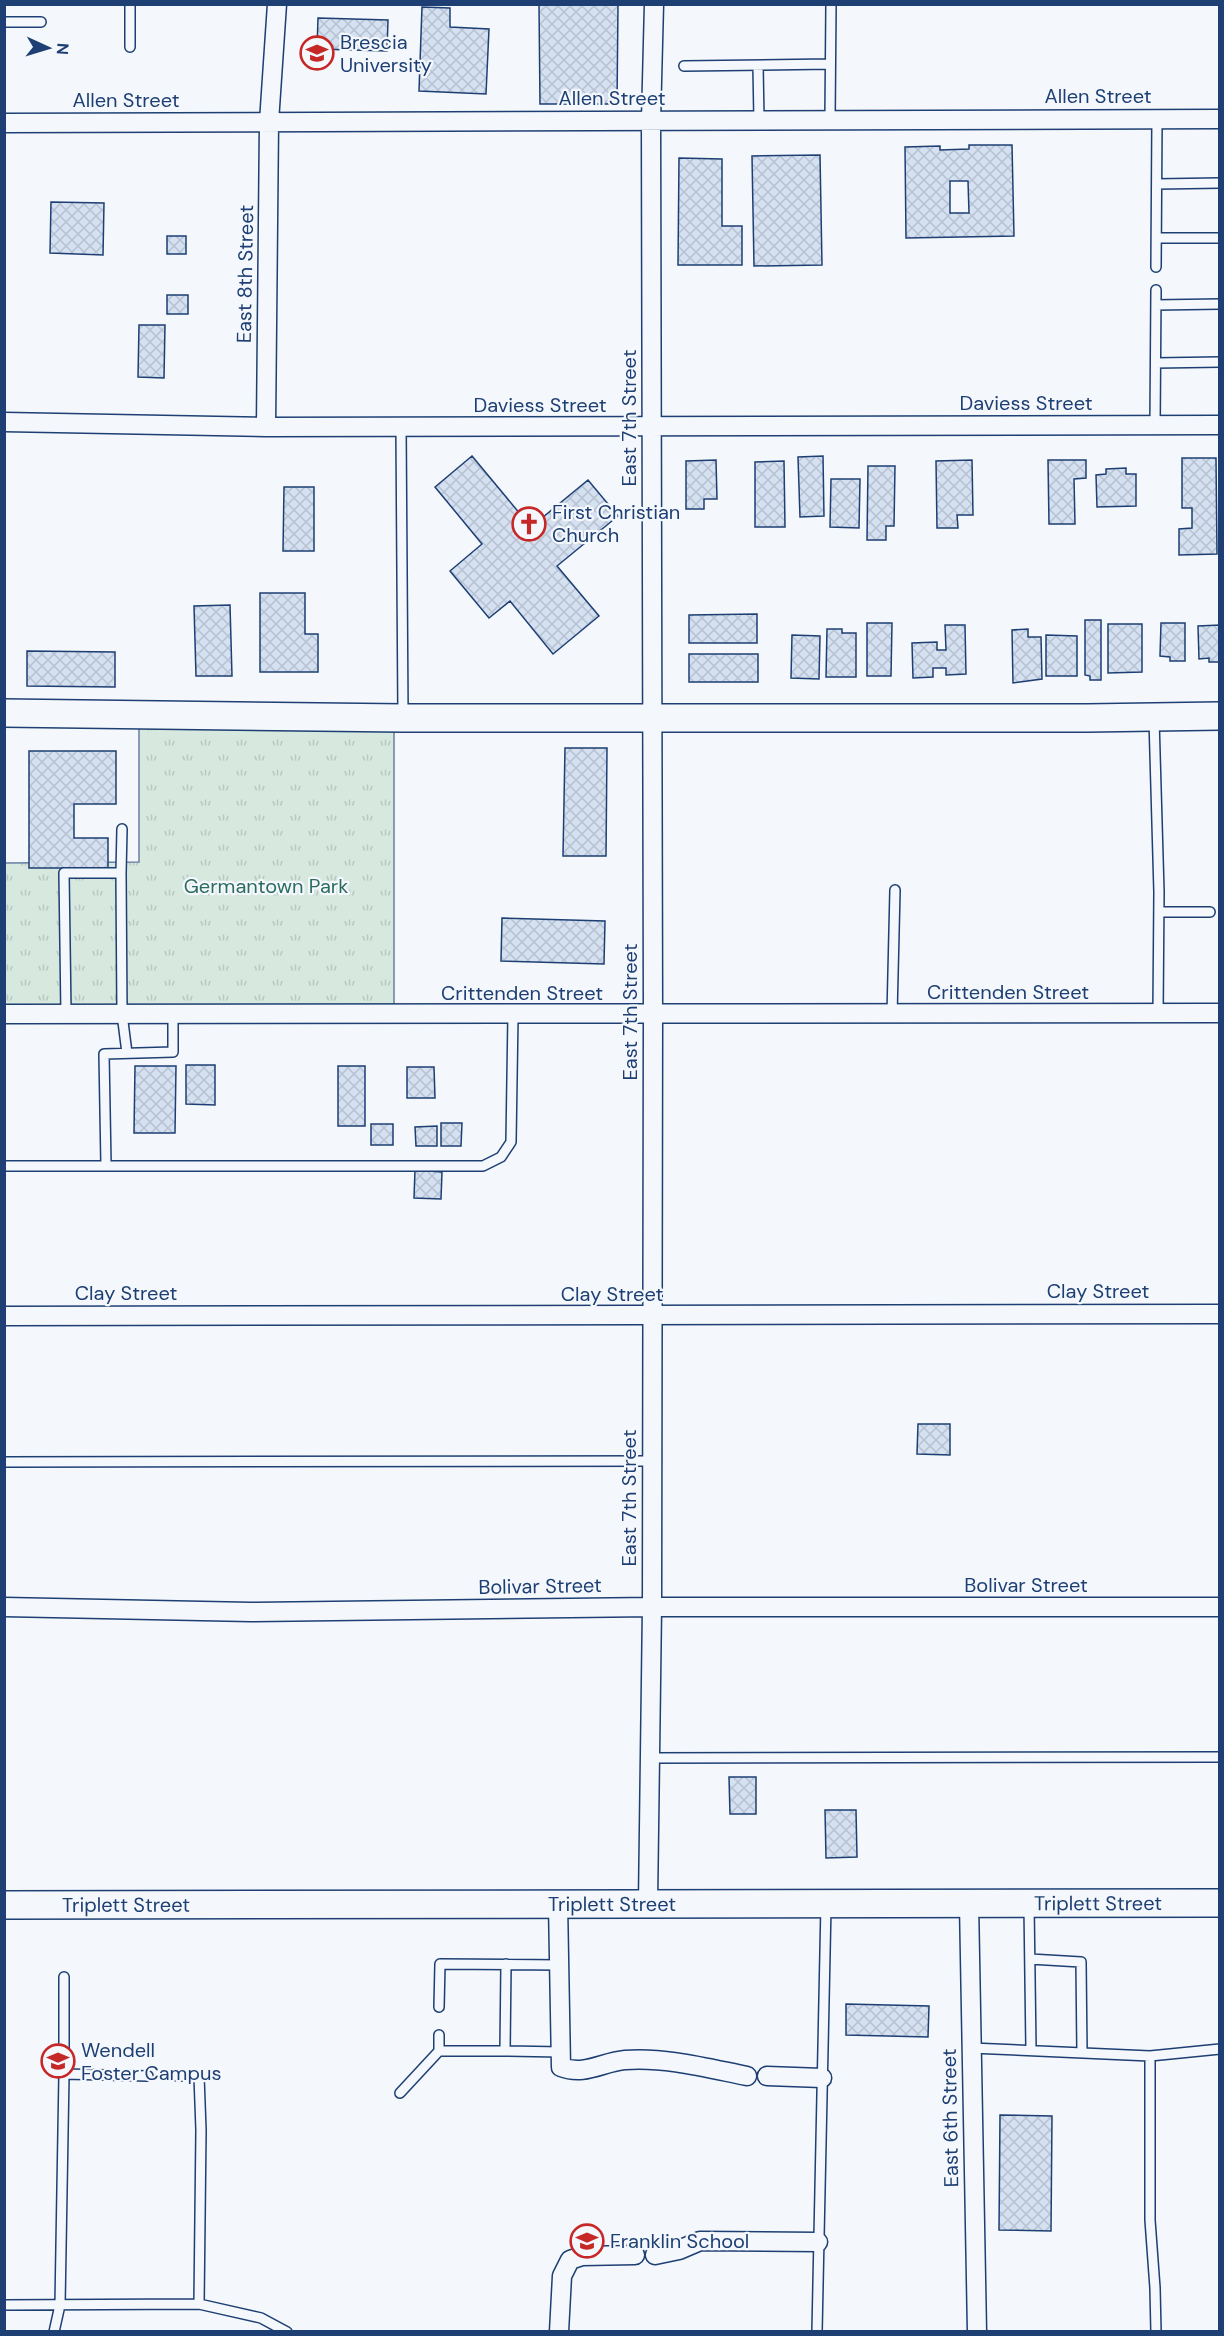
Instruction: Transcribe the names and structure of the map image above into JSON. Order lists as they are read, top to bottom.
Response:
{
  "streets": {
    "main road": ["Triplett Street"],
    "street": [
      "Allen Street",
      "East 8th Street",
      "Daviess Street",
      "East 7th Street",
      "Crittenden Street",
      "Clay Street",
      "Bolivar Street",
      "East 6th Street"
    ]
  },
  "crossings": [
    ["Allen Street", "East 8th Street"],
    ["Allen Street", "East 7th Street"],
    ["East 8th Street", "Daviess Street"],
    ["Daviess Street", "East 7th Street"],
    ["East 7th Street", "Crittenden Street"],
    ["East 7th Street", "Clay Street"],
    ["East 7th Street", "Bolivar Street"],
    ["East 7th Street", "Triplett Street"],
    ["Triplett Street", "East 6th Street"]
  ],
  "parks": ["Germantown Park"],
  "places": {
    "school or university": ["Brescia University", "Wendell Foster Campus", "Franklin School"],
    "church": ["First Christian Church"]
  },
  "north": "right"
}
